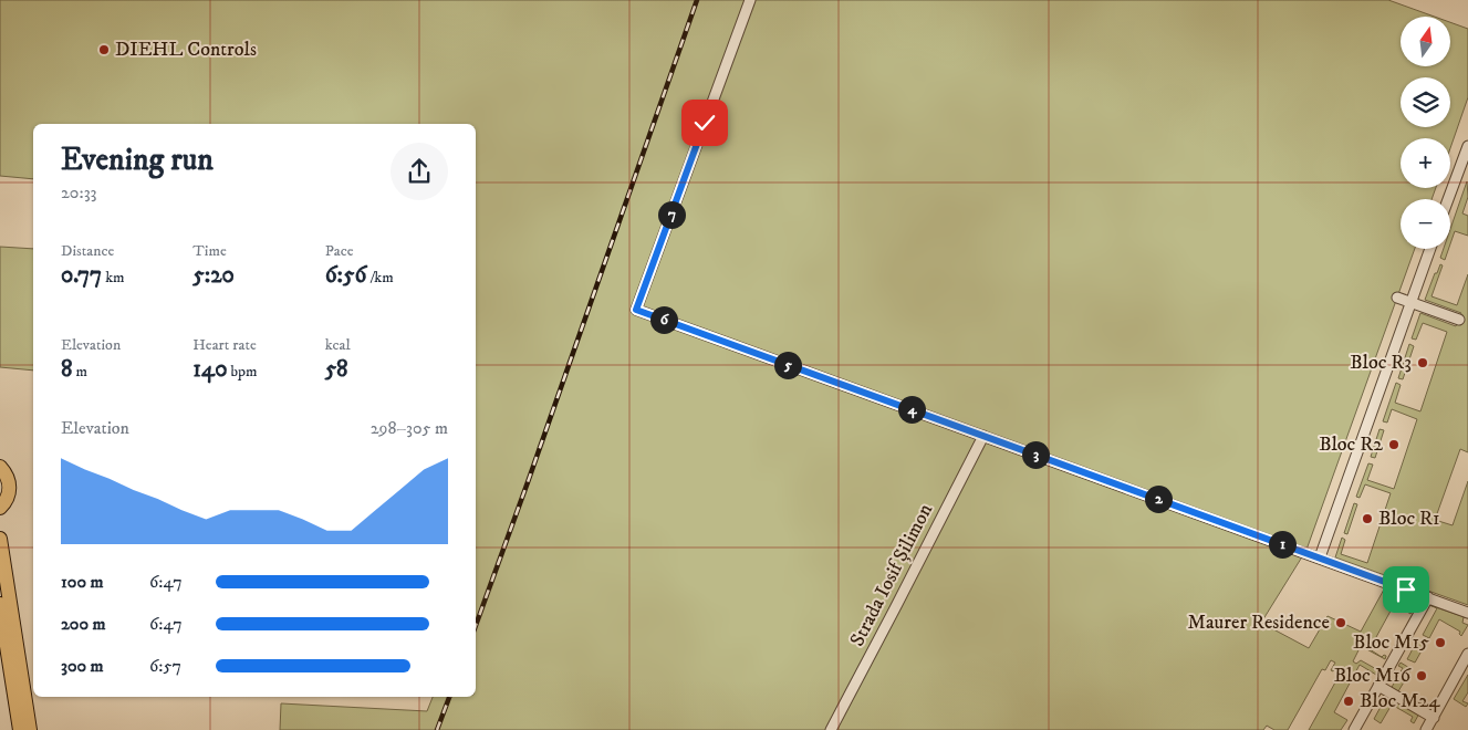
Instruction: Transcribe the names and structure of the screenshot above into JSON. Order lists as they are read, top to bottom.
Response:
{
  "streets": {
    "street": ["Strada Iosif Șilimon"]
  },
  "places": [
    "DIEHL Controls",
    "Bloc R3",
    "Bloc R2",
    "Bloc R1",
    "Maurer Residence",
    "Bloc M15",
    "Bloc M16",
    "Bloc M24"
  ],
  "north": "top",
  "page": {
    "map_buttons": ["+", "−"],
    "heading": ["Evening run", "20:33"],
    "pins": [
      "7",
      "6",
      "5",
      "4",
      "3",
      "2",
      "1"
    ],
    "stats": [
      ["Distance", "0.77 km"],
      ["Time", "5:20"],
      ["Pace", "6:56 /km"],
      ["Elevation", "8 m"],
      ["Heart rate", "140 bpm"],
      ["kcal", "58"]
    ],
    "chart": ["Elevation", "298–305 m"],
    "list": [
      {
        "name": "100 m",
        "note": "6:47"
      },
      {
        "name": "200 m",
        "note": "6:47"
      },
      {
        "name": "300 m",
        "note": "6:57"
      }
    ]
  }
}
